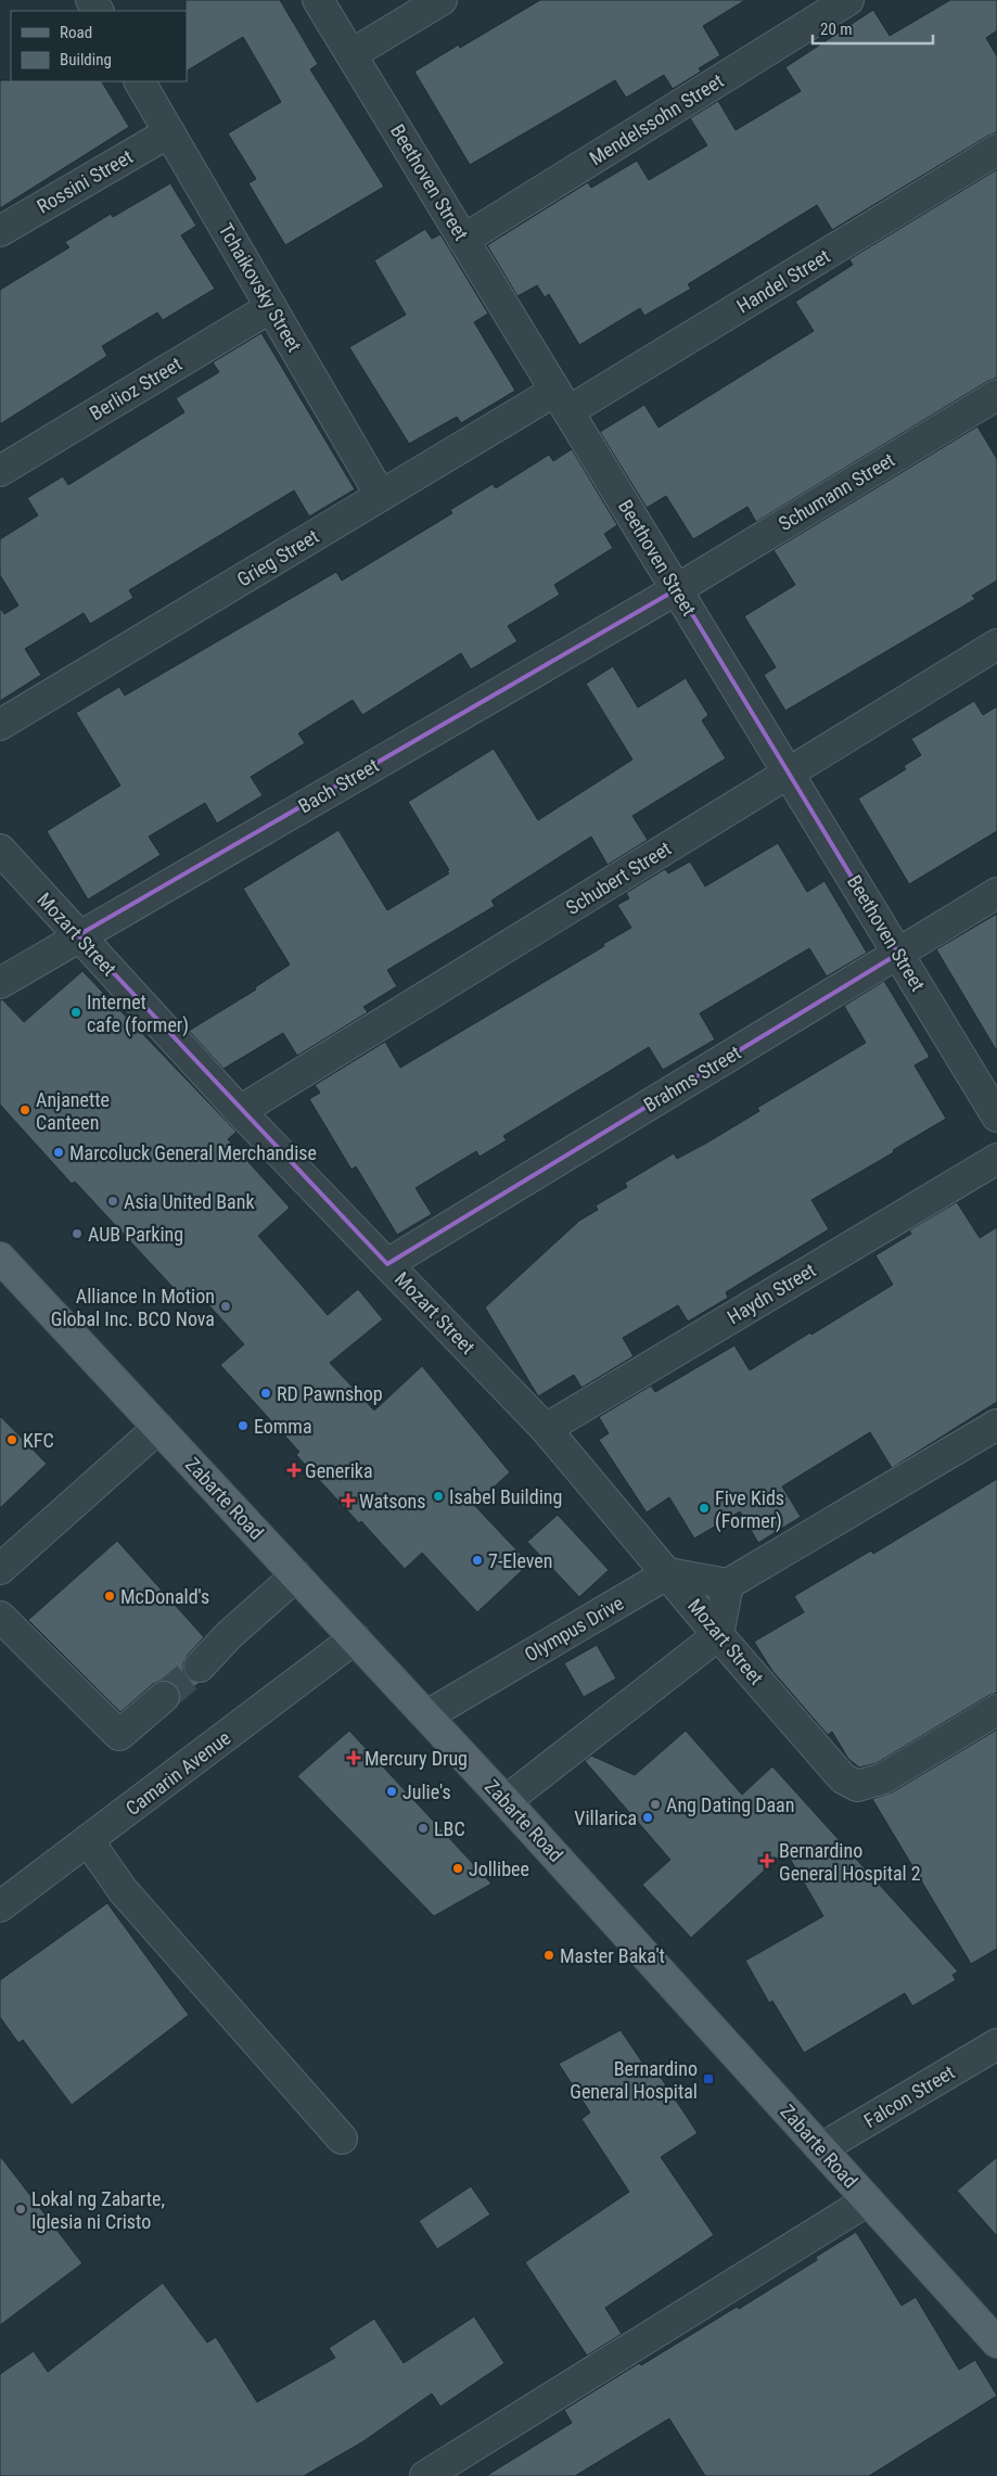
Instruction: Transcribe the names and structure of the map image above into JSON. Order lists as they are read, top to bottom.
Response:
{
  "streets": {
    "main road": ["Zabarte Road"],
    "street": [
      "Mendelssohn Street",
      "Rossini Street",
      "Beethoven Street",
      "Handel Street",
      "Tchaikovsky Street",
      "Berlioz Street",
      "Schumann Street",
      "Grieg Street",
      "Bach Street",
      "Schubert Street",
      "Mozart Street",
      "Brahms Street",
      "Haydn Street",
      "Olympus Drive",
      "Camarin Avenue",
      "Falcon Street"
    ]
  },
  "crossings": [
    ["Mendelssohn Street", "Beethoven Street"],
    ["Rossini Street", "Tchaikovsky Street"],
    ["Beethoven Street", "Handel Street"],
    ["Beethoven Street", "Schumann Street"],
    ["Beethoven Street", "Grieg Street"],
    ["Beethoven Street", "Bach Street"],
    ["Beethoven Street", "Schubert Street"],
    ["Beethoven Street", "Brahms Street"],
    ["Handel Street", "Grieg Street"],
    ["Tchaikovsky Street", "Berlioz Street"],
    ["Tchaikovsky Street", "Grieg Street"],
    ["Schumann Street", "Bach Street"],
    ["Bach Street", "Mozart Street"],
    ["Schubert Street", "Mozart Street"],
    ["Mozart Street", "Brahms Street"],
    ["Mozart Street", "Haydn Street"],
    ["Mozart Street", "Olympus Drive"],
    ["Zabarte Road", "Olympus Drive"],
    ["Zabarte Road", "Camarin Avenue"],
    ["Zabarte Road", "Falcon Street"]
  ],
  "places": {
    "other": [
      "Internet cafe (former)",
      "Anjanette Canteen",
      "Marcoluck General Merchandise",
      "Asia United Bank",
      "AUB Parking",
      "Alliance In Motion Global Inc. BCO Nova",
      "RD Pawnshop",
      "Eomma",
      "KFC",
      "Isabel Building",
      "Five Kids (Former)",
      "7-Eleven",
      "McDonald's",
      "Julie's",
      "Ang Dating Daan",
      "Villarica",
      "LBC",
      "Jollibee",
      "Master Baka't",
      "Lokal ng Zabarte, Iglesia ni Cristo"
    ],
    "health": [
      "Generika",
      "Watsons",
      "Mercury Drug",
      "Bernardino General Hospital 2"
    ],
    "transit": ["Bernardino General Hospital"]
  },
  "legend": ["Road", "Building"],
  "scale_bar": "20 m"
}
